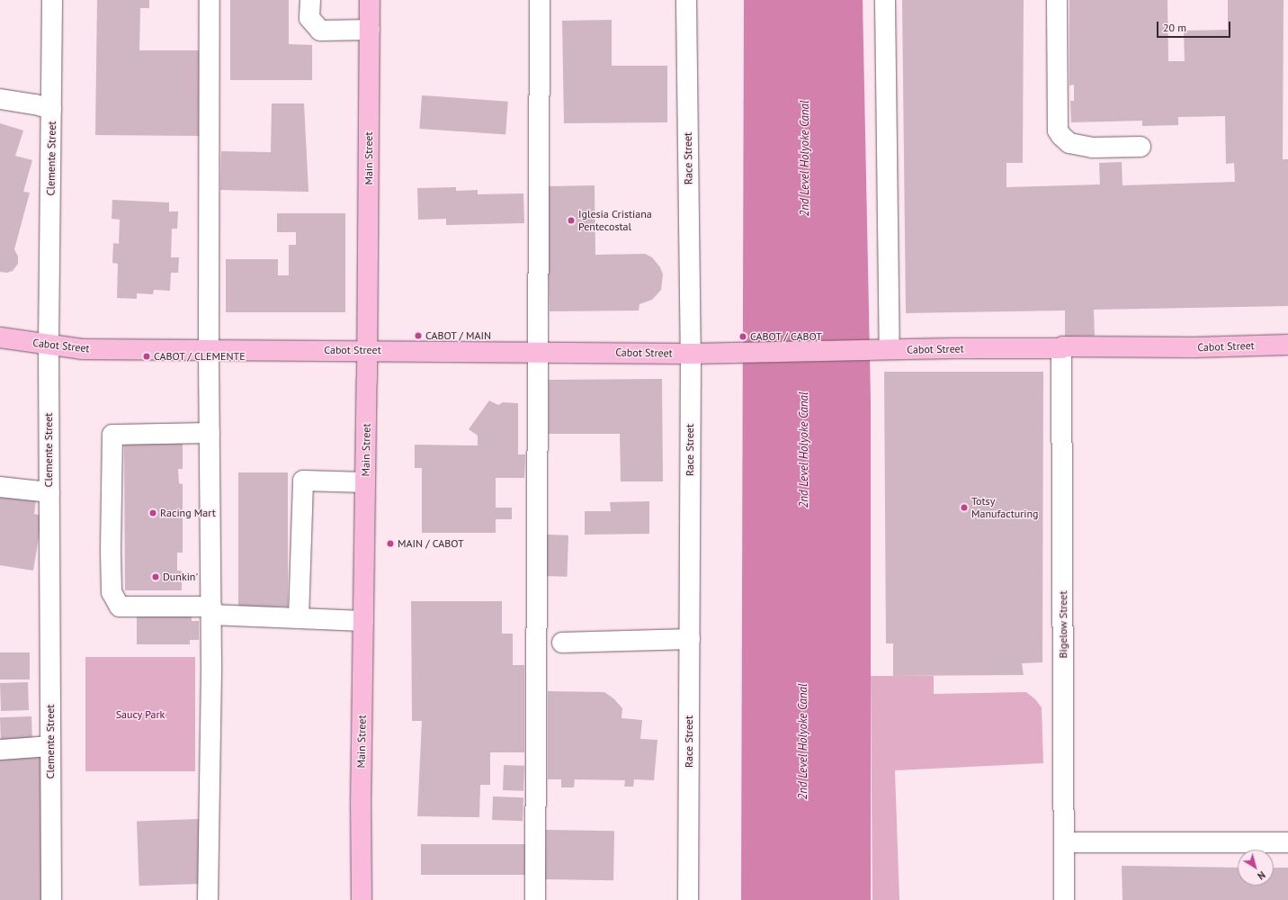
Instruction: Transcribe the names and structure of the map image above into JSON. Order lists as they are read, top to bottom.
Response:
{
  "streets": {
    "main road": ["Main Street", "Cabot Street"],
    "street": ["Clemente Street", "Race Street", "Bigelow Street"]
  },
  "crossings": [
    ["Clemente Street", "Cabot Street"],
    ["Main Street", "Cabot Street"],
    ["Race Street", "Cabot Street"],
    ["Cabot Street", "Bigelow Street"]
  ],
  "water": ["2nd Level Holyoke Canal"],
  "parks": ["Saucy Park"],
  "places": [
    "Iglesia Cristiana Pentecostal",
    "CABOT / MAIN",
    "CABOT / CABOT",
    "CABOT / CLEMENTE",
    "Totsy Manufacturing",
    "Racing Mart",
    "MAIN / CABOT",
    "Dunkin'"
  ],
  "scale_bar": "20 m",
  "north": "bottom right"
}
